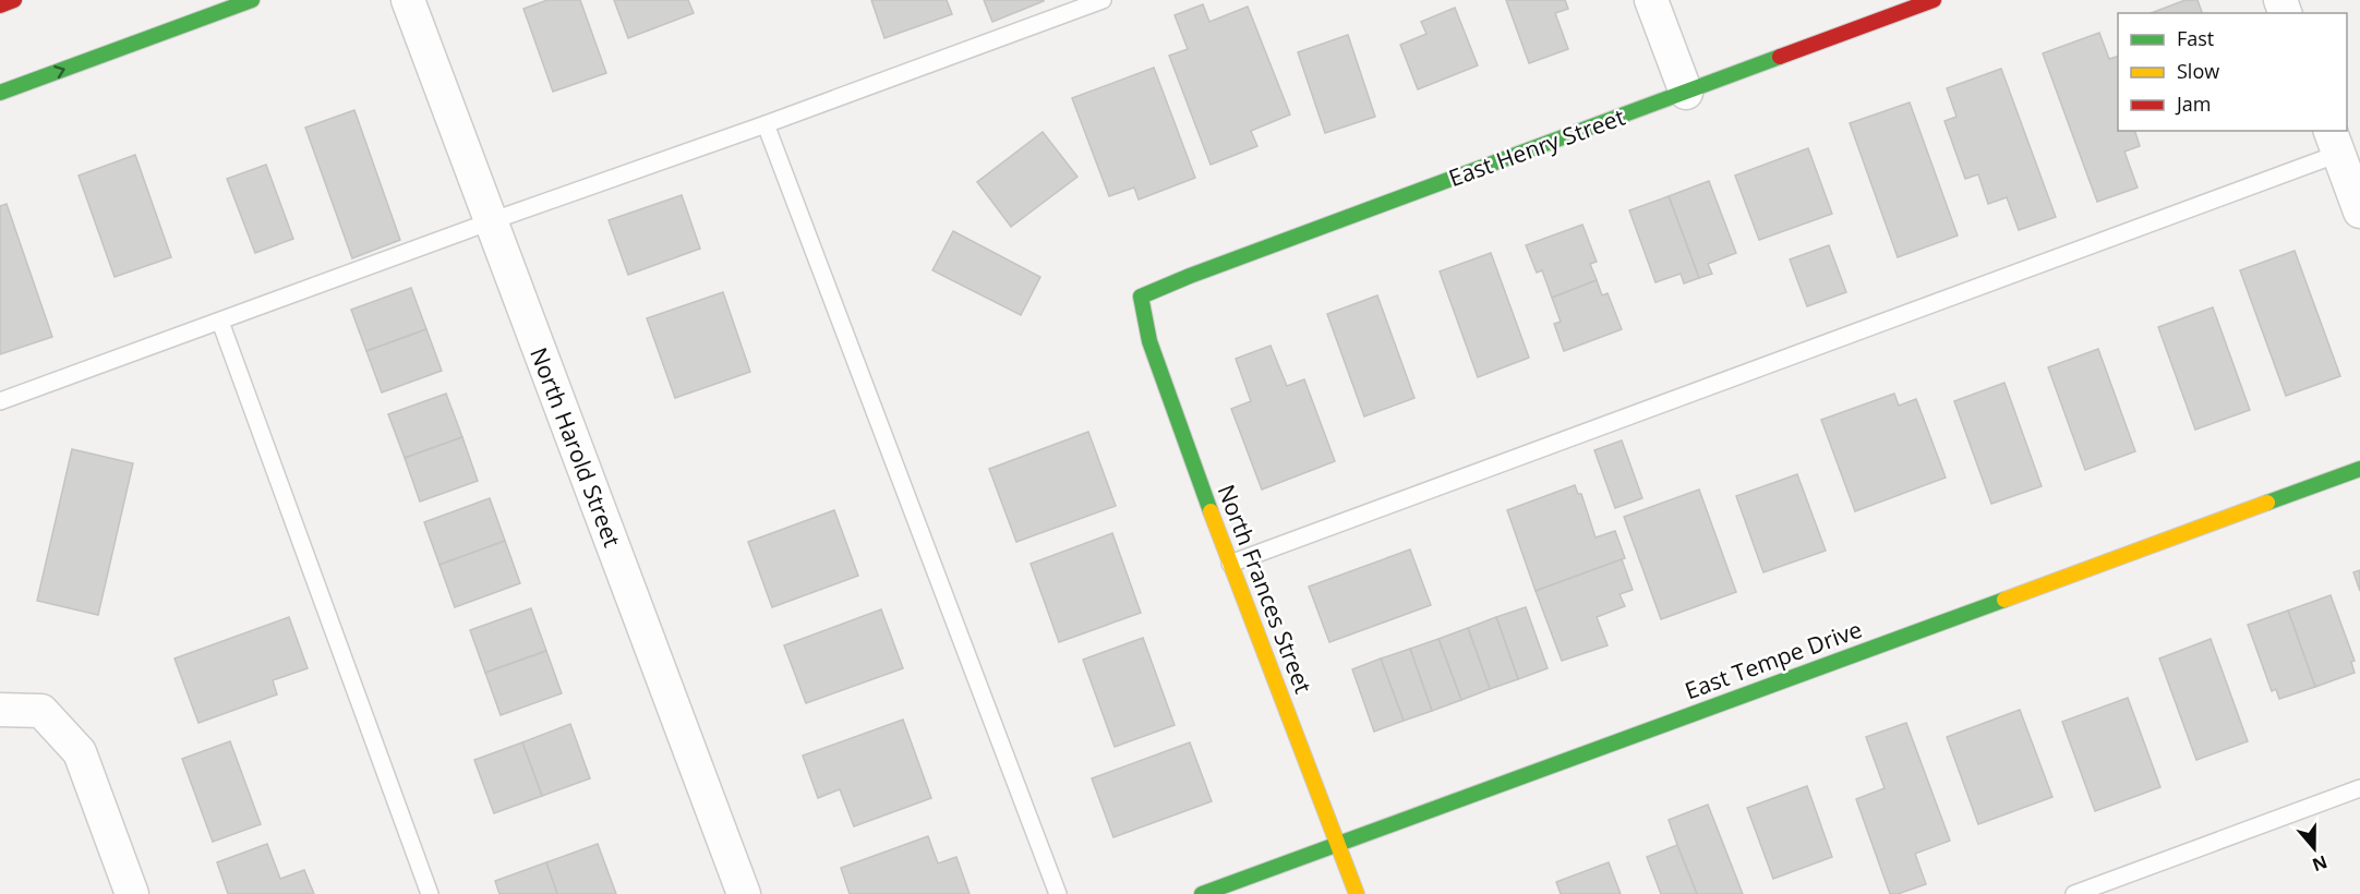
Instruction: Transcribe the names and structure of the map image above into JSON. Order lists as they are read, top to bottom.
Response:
{
  "streets": {
    "street": [
      "East Henry Street",
      "North Harold Street",
      "North Frances Street",
      "East Tempe Drive"
    ]
  },
  "crossings": [
    ["East Henry Street", "North Frances Street"],
    ["North Frances Street", "East Tempe Drive"]
  ],
  "legend": ["Fast", "Slow", "Jam"],
  "north": "bottom"
}
